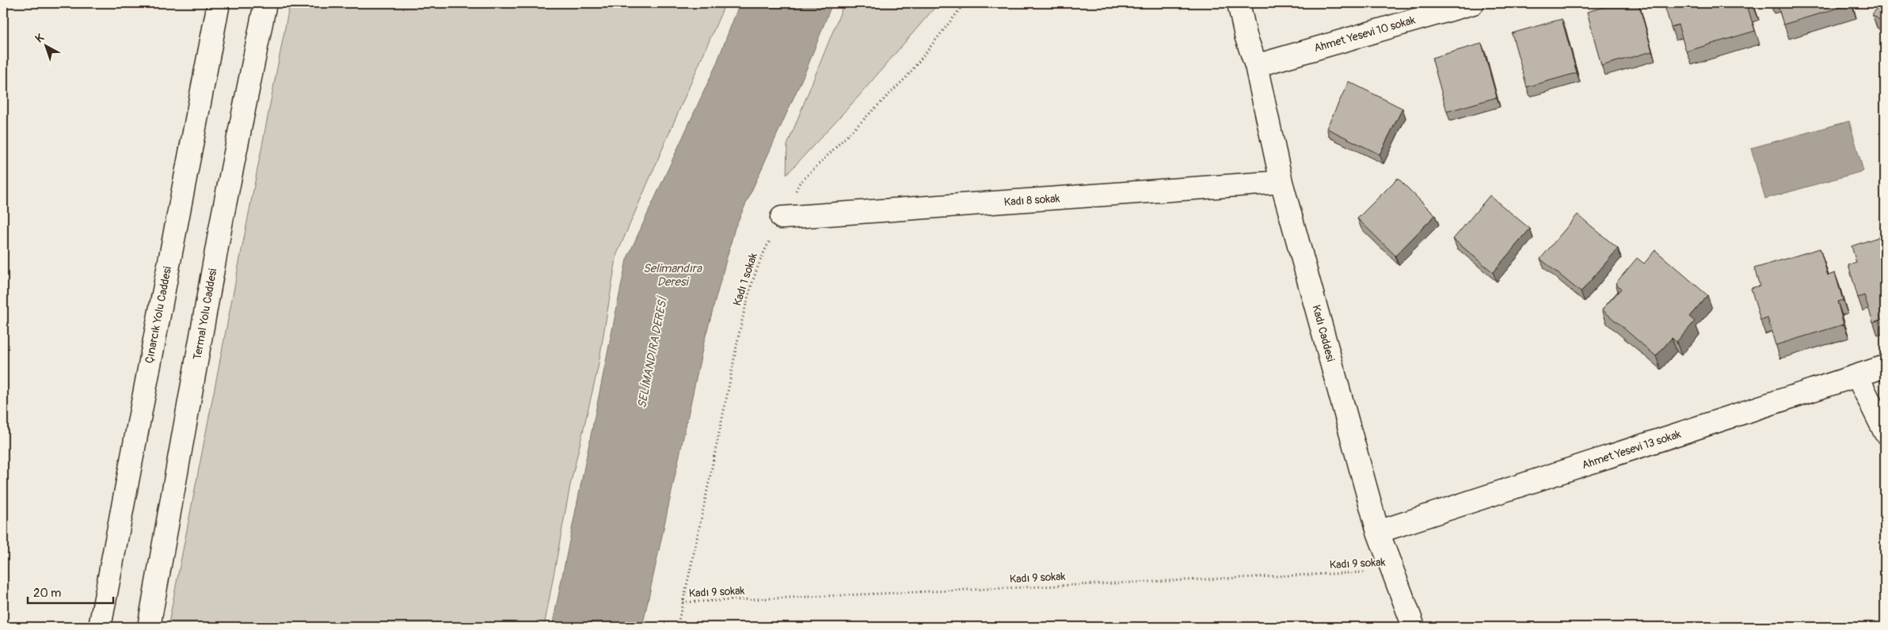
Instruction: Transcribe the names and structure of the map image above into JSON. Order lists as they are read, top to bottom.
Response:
{
  "streets": {
    "street": [
      "Ahmet Yesevi 10 sokak",
      "Kadı 8 sokak",
      "Termal Yolu Caddesi",
      "Çınarcık Yolu Caddesi",
      "Kadı Caddesi",
      "Ahmet Yesevi 13 sokak"
    ],
    "path": ["Kadı 1 sokak", "Kadı 9 sokak"]
  },
  "crossings": [
    ["Ahmet Yesevi 10 sokak", "Kadı Caddesi"],
    ["Kadı 8 sokak", "Kadı 1 sokak"],
    ["Kadı 8 sokak", "Kadı Caddesi"],
    ["Kadı 1 sokak", "Kadı 9 sokak"],
    ["Kadı Caddesi", "Ahmet Yesevi 13 sokak"],
    ["Kadı Caddesi", "Kadı 9 sokak"]
  ],
  "water": ["Selimandıra Deresi", "SELİMANDIRA DERESİ"],
  "scale_bar": "20 m",
  "north": "top left"
}
